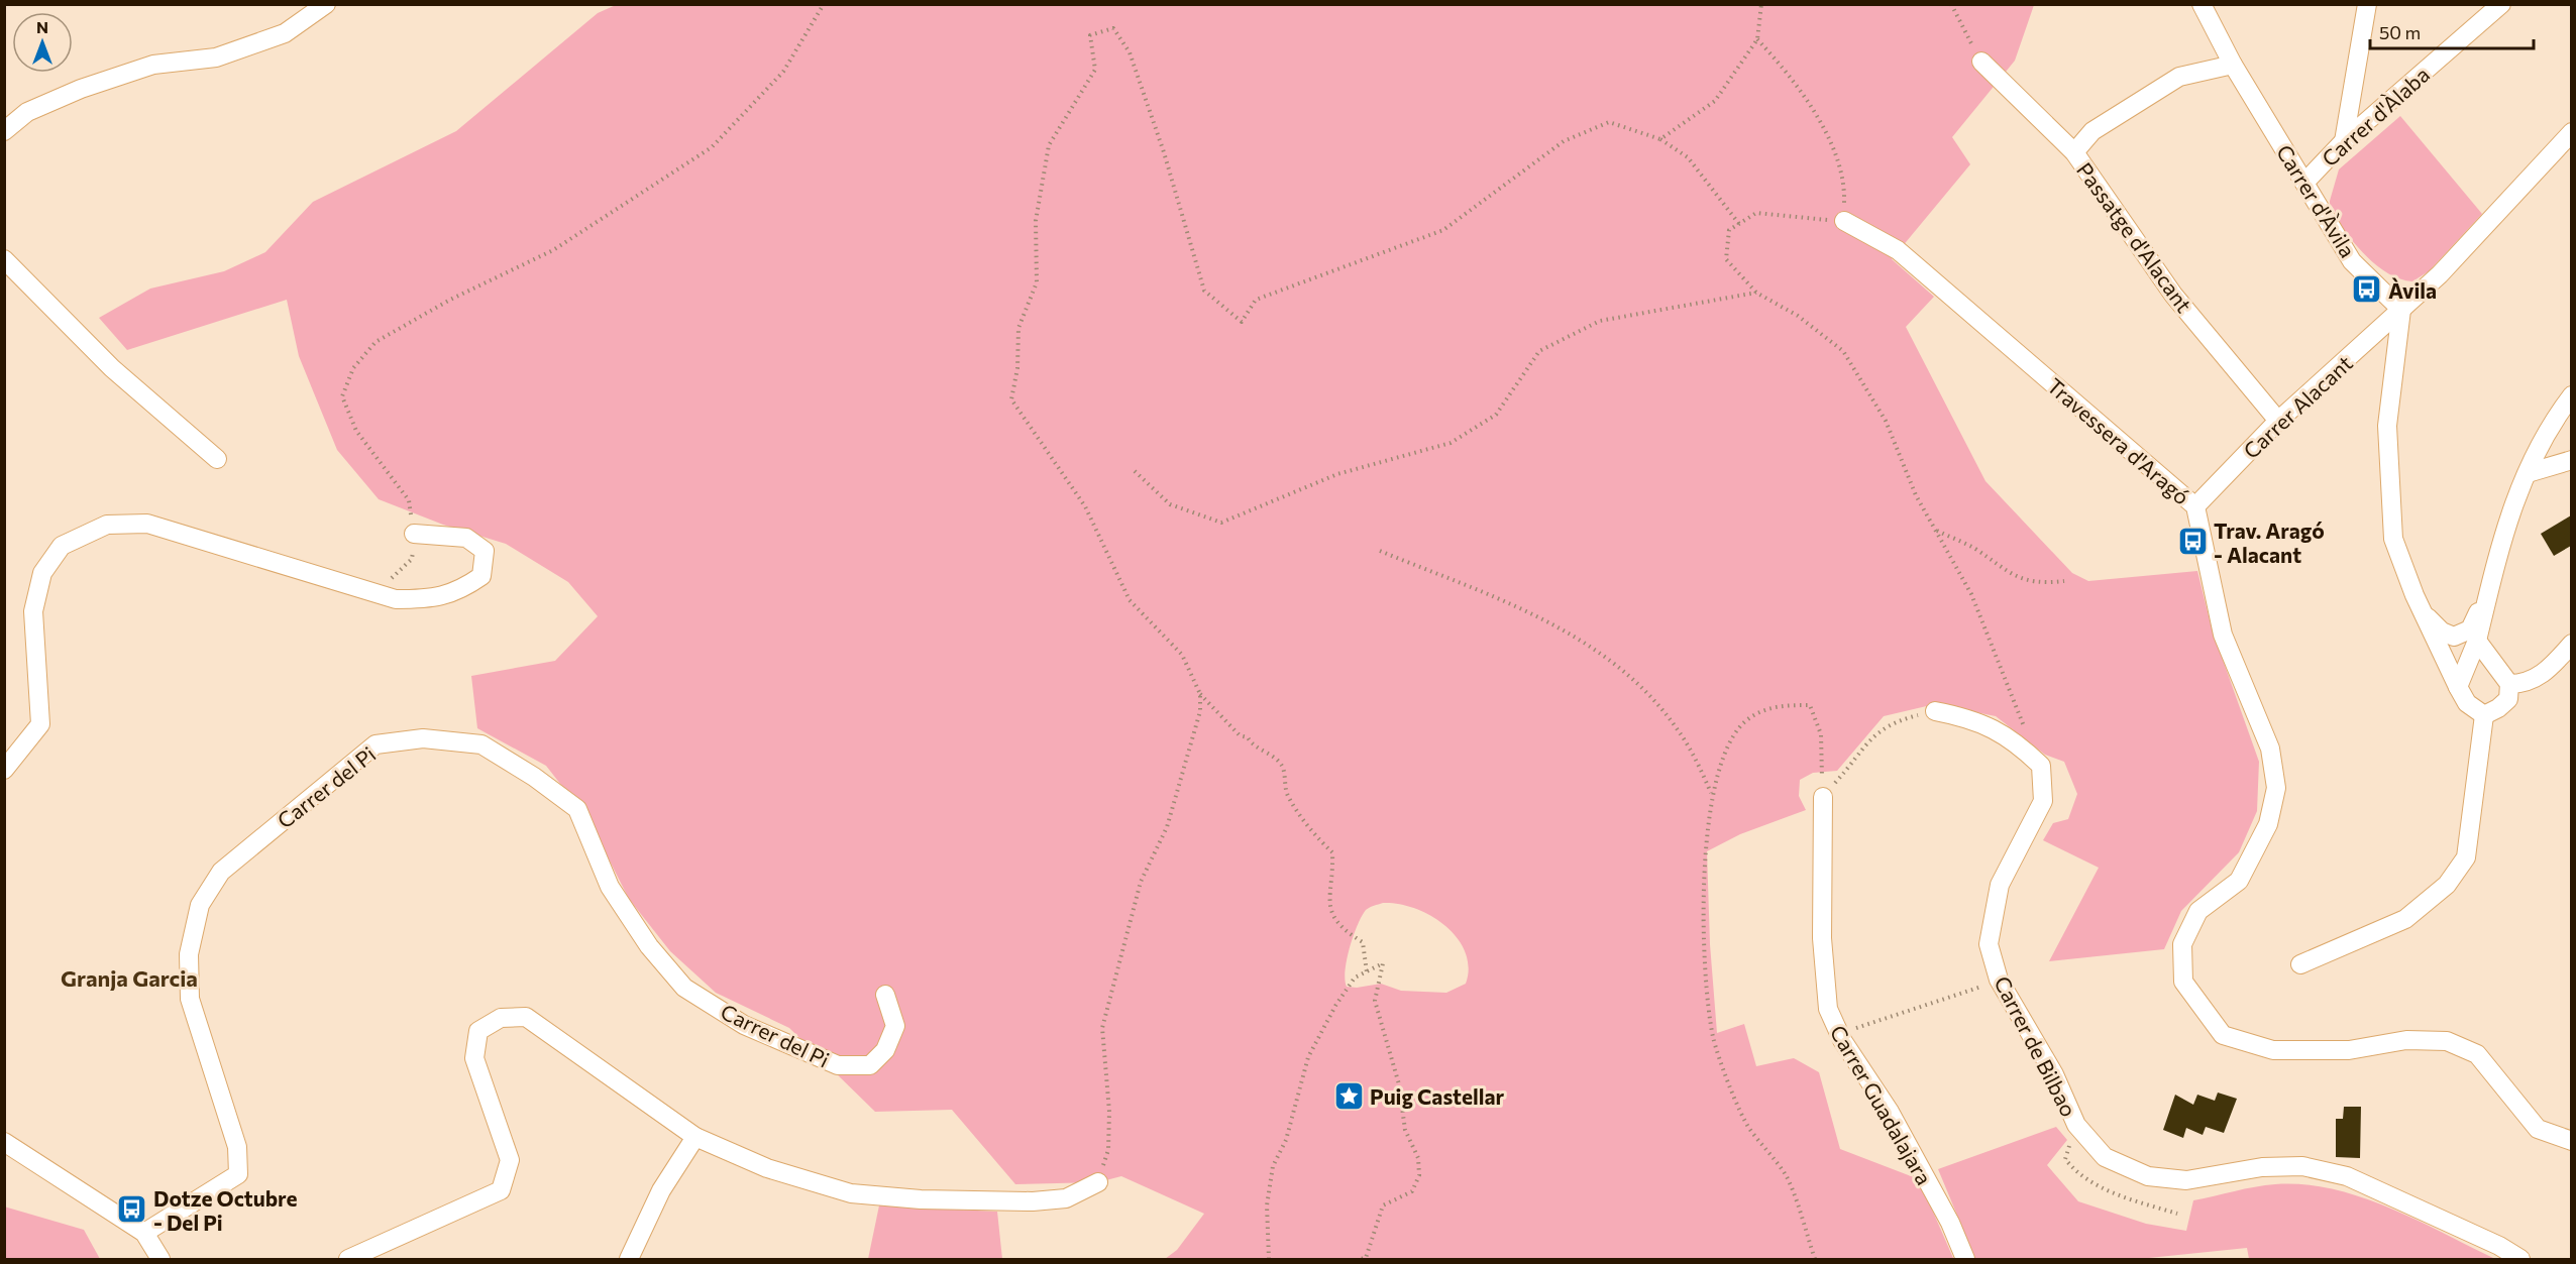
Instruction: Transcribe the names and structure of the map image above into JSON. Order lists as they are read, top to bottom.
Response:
{
  "streets": {
    "street": [
      "Carrer d'Àlaba",
      "Carrer d'Àvila",
      "Passatge d'Alacant",
      "Carrer Alacant",
      "Travessera d'Aragó",
      "Carrer del Pi",
      "Carrer de Bilbao",
      "Carrer Guadalajara"
    ]
  },
  "crossings": [
    ["Carrer d'Àlaba", "Carrer d'Àvila"],
    ["Carrer d'Àvila", "Carrer Alacant"],
    ["Passatge d'Alacant", "Carrer Alacant"],
    ["Carrer Alacant", "Travessera d'Aragó"]
  ],
  "districts": ["Granja Garcia"],
  "places": {
    "bus stop": ["Àvila", "Trav. Aragó - Alacant", "Dotze Octubre - Del Pi"],
    "place": ["Puig Castellar"]
  },
  "scale_bar": "50 m",
  "north": "top"
}
